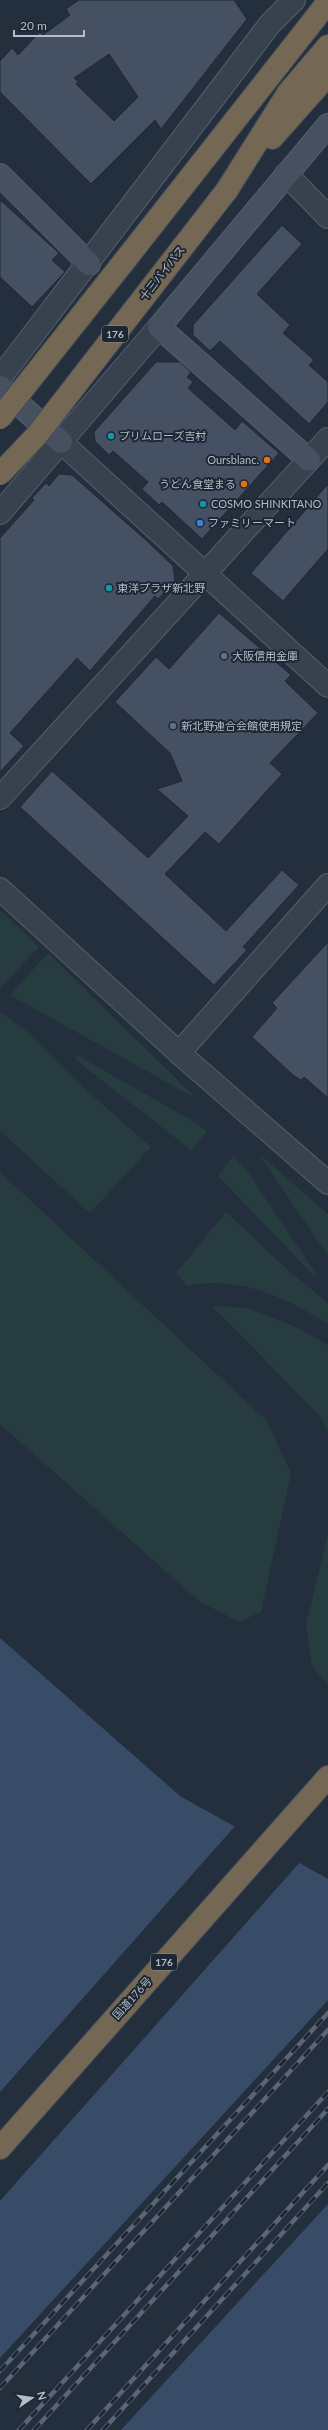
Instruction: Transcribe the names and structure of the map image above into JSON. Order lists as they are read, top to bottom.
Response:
{
  "streets": {
    "highway": ["十三バイパス", "176", "国道176号"]
  },
  "crossings": [
    ["十三バイパス", "176"]
  ],
  "places": [
    "プリムローズ吉村",
    "Oursblanc.",
    "うどん食堂まる",
    "COSMO SHINKITANO",
    "ファミリーマート",
    "東洋プラザ新北野",
    "大阪信用金庫",
    "新北野連合会館使用規定"
  ],
  "scale_bar": "20 m",
  "north": "right"
}
